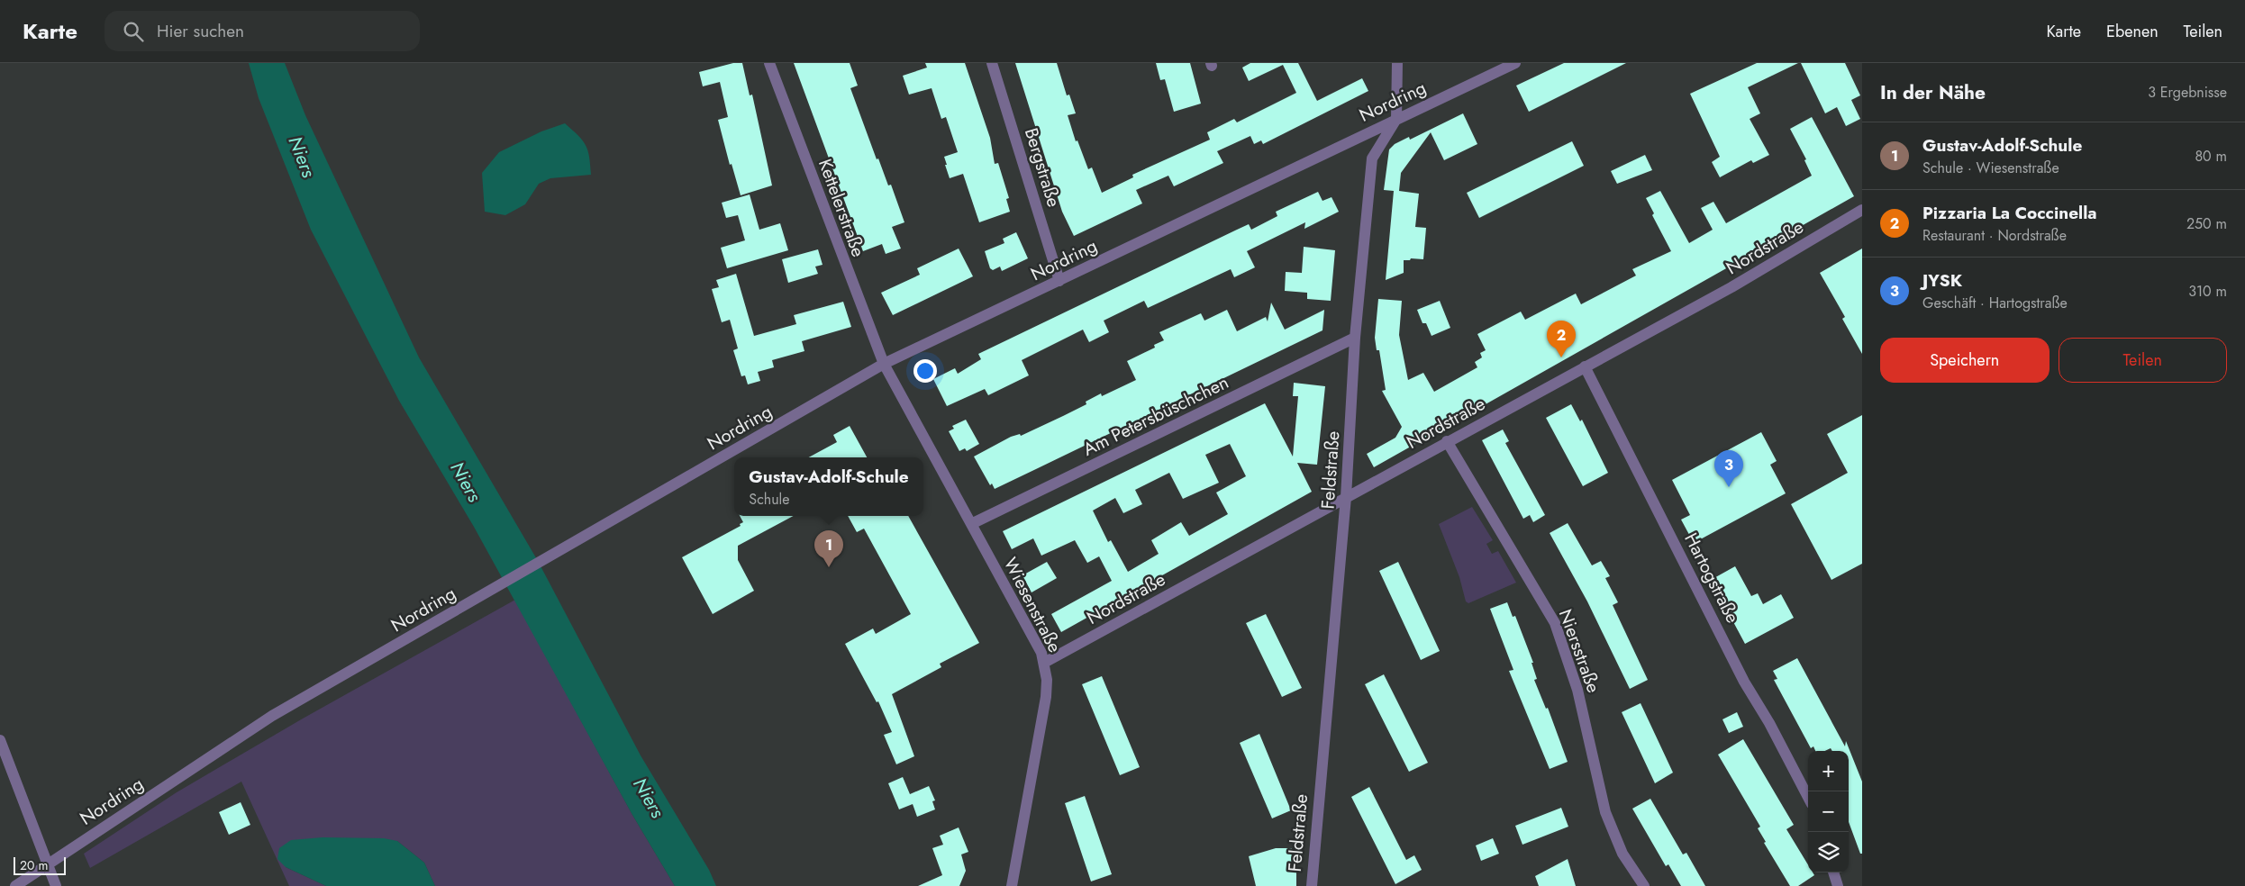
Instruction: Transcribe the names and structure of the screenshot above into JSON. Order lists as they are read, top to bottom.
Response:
{
  "streets": {
    "street": [
      "Nordring",
      "Bergstraße",
      "Kettelerstraße",
      "Nordstraße",
      "Am Petersbüschchen",
      "Feldstraße",
      "Hartogstraße",
      "Wiesenstraße",
      "Niersstraße"
    ]
  },
  "crossings": [
    ["Nordring", "Bergstraße"],
    ["Nordring", "Kettelerstraße"],
    ["Nordring", "Feldstraße"],
    ["Nordring", "Wiesenstraße"],
    ["Kettelerstraße", "Wiesenstraße"],
    ["Nordstraße", "Feldstraße"],
    ["Nordstraße", "Hartogstraße"],
    ["Nordstraße", "Wiesenstraße"],
    ["Nordstraße", "Niersstraße"],
    ["Am Petersbüschchen", "Feldstraße"],
    ["Am Petersbüschchen", "Wiesenstraße"]
  ],
  "water": ["Niers"],
  "scale_bar": "20 m",
  "page": {
    "header": "Karte",
    "search": "Hier suchen",
    "nav": ["Karte", "Ebenen", "Teilen"],
    "heading": ["In der Nähe", "3 Ergebnisse"],
    "list": [
      {
        "mark": "1",
        "name": "Gustav-Adolf-Schule",
        "note": "Schule · Wiesenstraße",
        "value": "80 m"
      },
      {
        "mark": "2",
        "name": "Pizzaria La Coccinella",
        "note": "Restaurant · Nordstraße",
        "value": "250 m"
      },
      {
        "mark": "3",
        "name": "JYSK",
        "note": "Geschäft · Hartogstraße",
        "value": "310 m"
      }
    ],
    "pins": ["2", "3", "1"],
    "buttons": ["Speichern", "Teilen"],
    "popup": ["Gustav-Adolf-Schule", "Schule"],
    "map_buttons": ["+", "−"],
    "scale": "20 m"
  }
}
